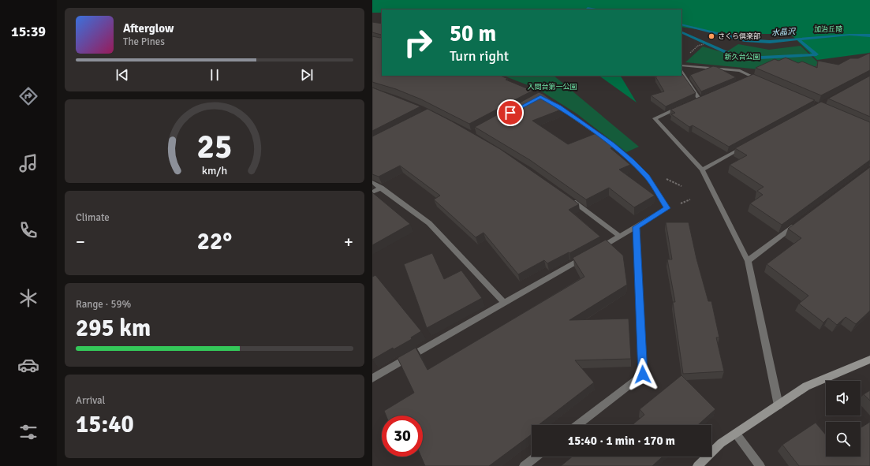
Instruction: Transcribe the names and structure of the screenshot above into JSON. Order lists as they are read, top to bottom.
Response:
{
  "water": ["水晶沢"],
  "parks": ["加治丘陵", "新久台公園", "入間台第一公園"],
  "places": ["さくら倶楽部"],
  "page": {
    "tabs": "15:39",
    "turn": ["50 m", "Turn right"],
    "song": ["Afterglow", "The Pines"],
    "tile": [
      "Climate",
      ["Range · 59%", "295 km"],
      ["Arrival", "15:40"]
    ],
    "heat": ["−", "22°", "+"],
    "limit": "30",
    "trip": "15:40 · 1 min · 170 m",
    "gauge": ["25", "km/h"]
  }
}
